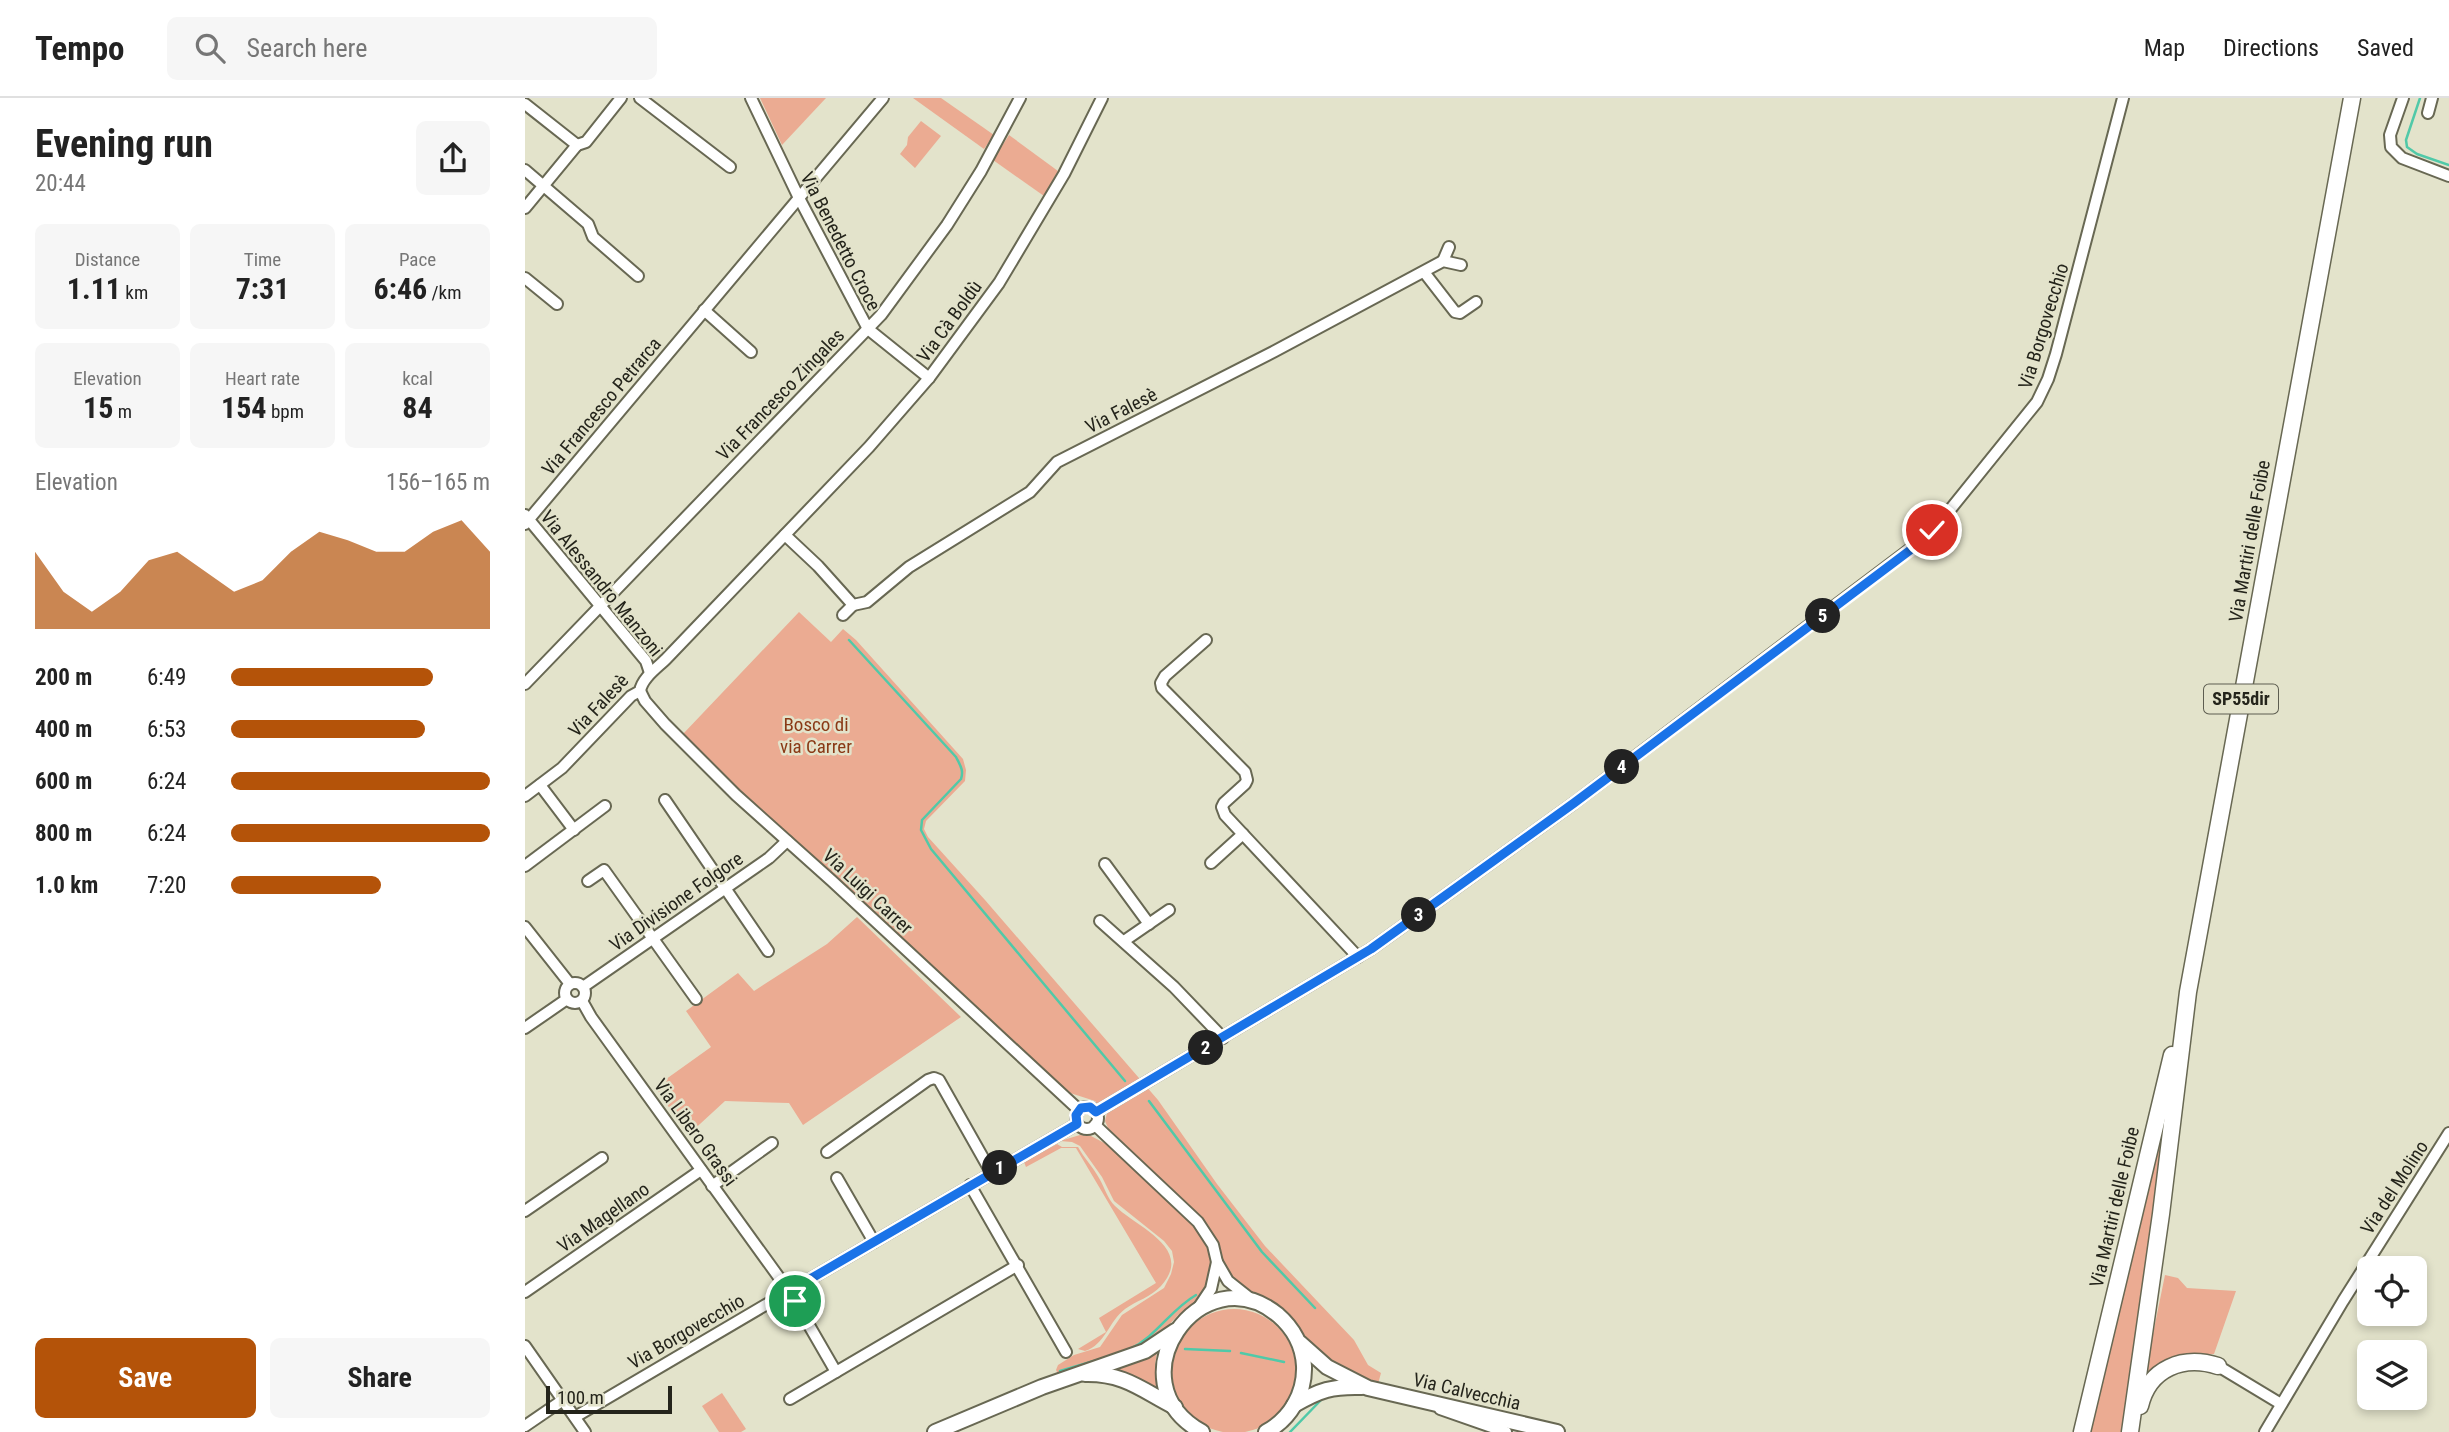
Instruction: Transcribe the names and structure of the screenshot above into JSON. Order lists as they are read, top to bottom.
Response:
{
  "streets": {
    "highway": ["Via Martiri delle Foibe", "SP55dir"],
    "main road": ["Via Calvecchia"],
    "street": [
      "Via Benedetto Croce",
      "Via Cà Boldù",
      "Via Borgovecchio",
      "Via Francesco Zingales",
      "Via Francesco Petrarca",
      "Via Falesè",
      "Via Alessandro Manzoni",
      "Via Luigi Carrer",
      "Via Divisione Folgore",
      "Via Libero Grassi",
      "Via del Molino",
      "Via Magellano"
    ]
  },
  "crossings": [
    ["Via Benedetto Croce", "Via Cà Boldù"],
    ["Via Benedetto Croce", "Via Francesco Zingales"],
    ["Via Benedetto Croce", "Via Francesco Petrarca"],
    ["Via Cà Boldù", "Via Falesè"],
    ["Via Borgovecchio", "Via Luigi Carrer"],
    ["Via Borgovecchio", "Via Libero Grassi"],
    ["Via Francesco Zingales", "Via Alessandro Manzoni"],
    ["Via Francesco Petrarca", "Via Alessandro Manzoni"],
    ["Via Falesè", "Via Alessandro Manzoni"],
    ["Via Falesè", "Via Luigi Carrer"],
    ["Via Luigi Carrer", "Via Divisione Folgore"],
    ["Via Divisione Folgore", "Via Libero Grassi"],
    ["Via Libero Grassi", "Via Magellano"]
  ],
  "parks": ["Bosco di via Carrer"],
  "scale_bar": "100 m",
  "page": {
    "header": "Tempo",
    "search": "Search here",
    "nav": ["Map", "Directions", "Saved"],
    "heading": ["Evening run", "20:44"],
    "stats": [
      ["Distance", "1.11 km"],
      ["Time", "7:31"],
      ["Pace", "6:46 /km"],
      ["Elevation", "15 m"],
      ["Heart rate", "154 bpm"],
      ["kcal", "84"]
    ],
    "chart": ["Elevation", "156–165 m"],
    "pins": [
      "5",
      "4",
      "3",
      "2",
      "1"
    ],
    "list": [
      {
        "name": "200 m",
        "note": "6:49"
      },
      {
        "name": "400 m",
        "note": "6:53"
      },
      {
        "name": "600 m",
        "note": "6:24"
      },
      {
        "name": "800 m",
        "note": "6:24"
      },
      {
        "name": "1.0 km",
        "note": "7:20"
      }
    ],
    "buttons": ["Save", "Share"],
    "scale": "100 m"
  }
}
